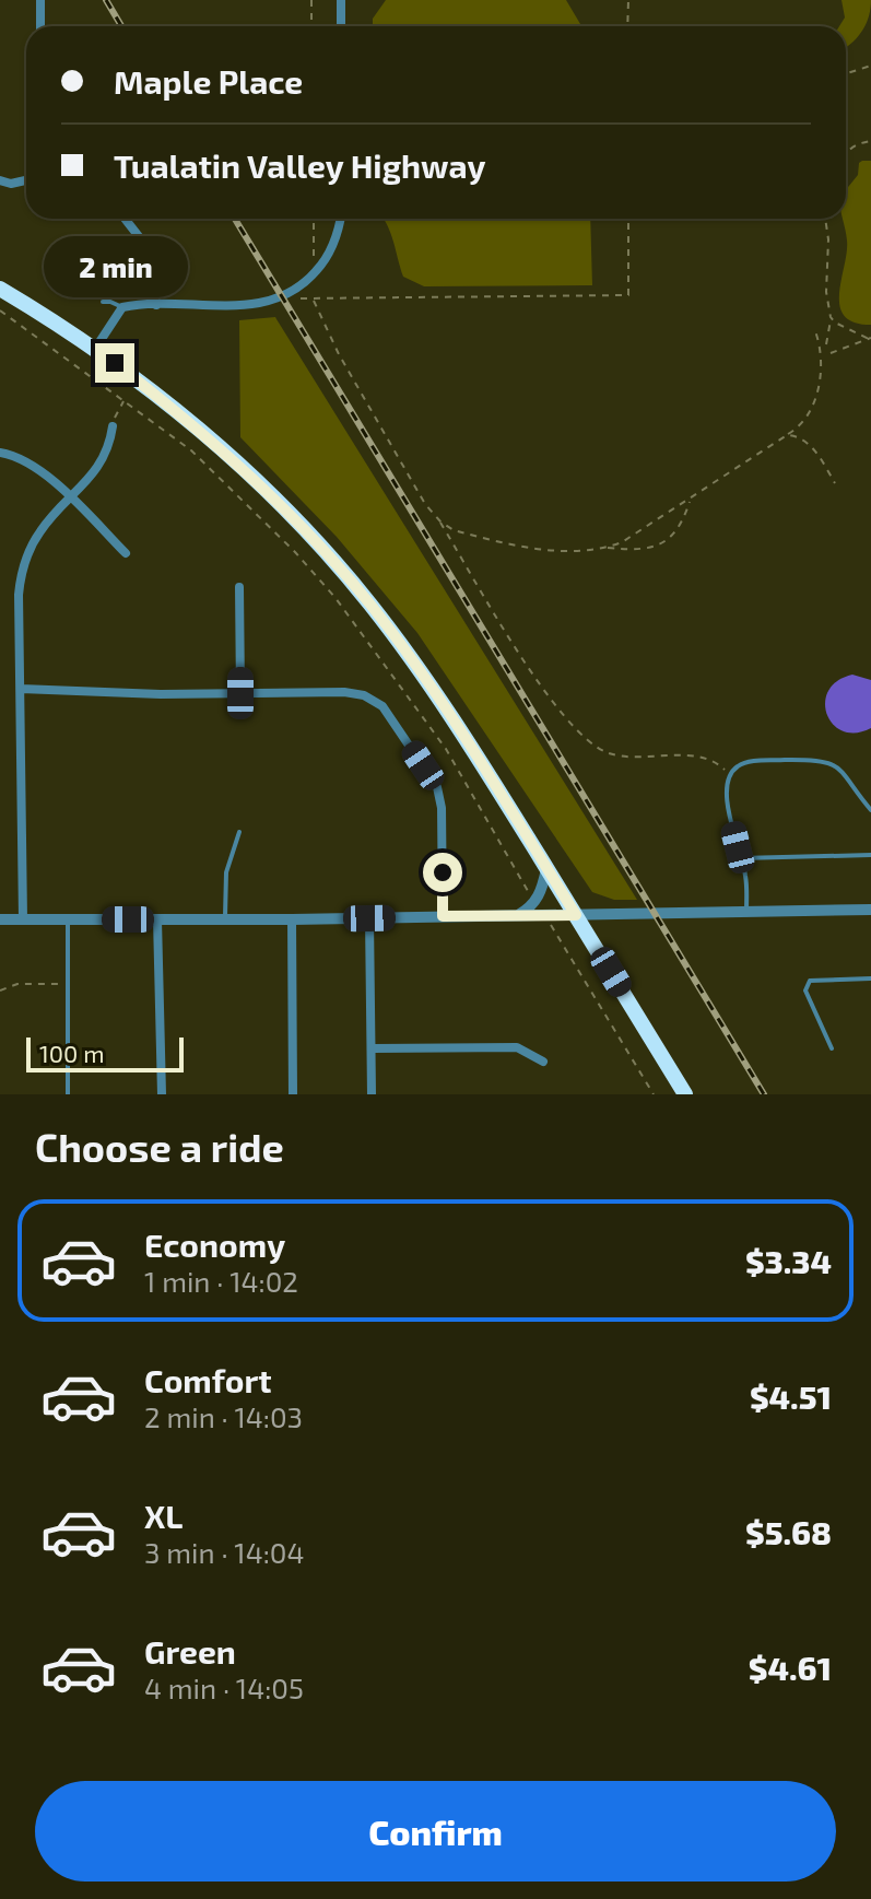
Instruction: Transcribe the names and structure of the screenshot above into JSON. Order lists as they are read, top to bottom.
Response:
{
  "scale_bar": "100 m",
  "page": {
    "banner": ["Maple Place", "Tualatin Valley Highway"],
    "bubble": "2 min",
    "scale": "100 m",
    "heading": "Choose a ride",
    "list": [
      {
        "name": "Economy",
        "note": "1 min · 14:02",
        "value": "$3.34"
      },
      {
        "name": "Comfort",
        "note": "2 min · 14:03",
        "value": "$4.51"
      },
      {
        "name": "XL",
        "note": "3 min · 14:04",
        "value": "$5.68"
      },
      {
        "name": "Green",
        "note": "4 min · 14:05",
        "value": "$4.61"
      }
    ],
    "buttons": "Confirm"
  }
}
